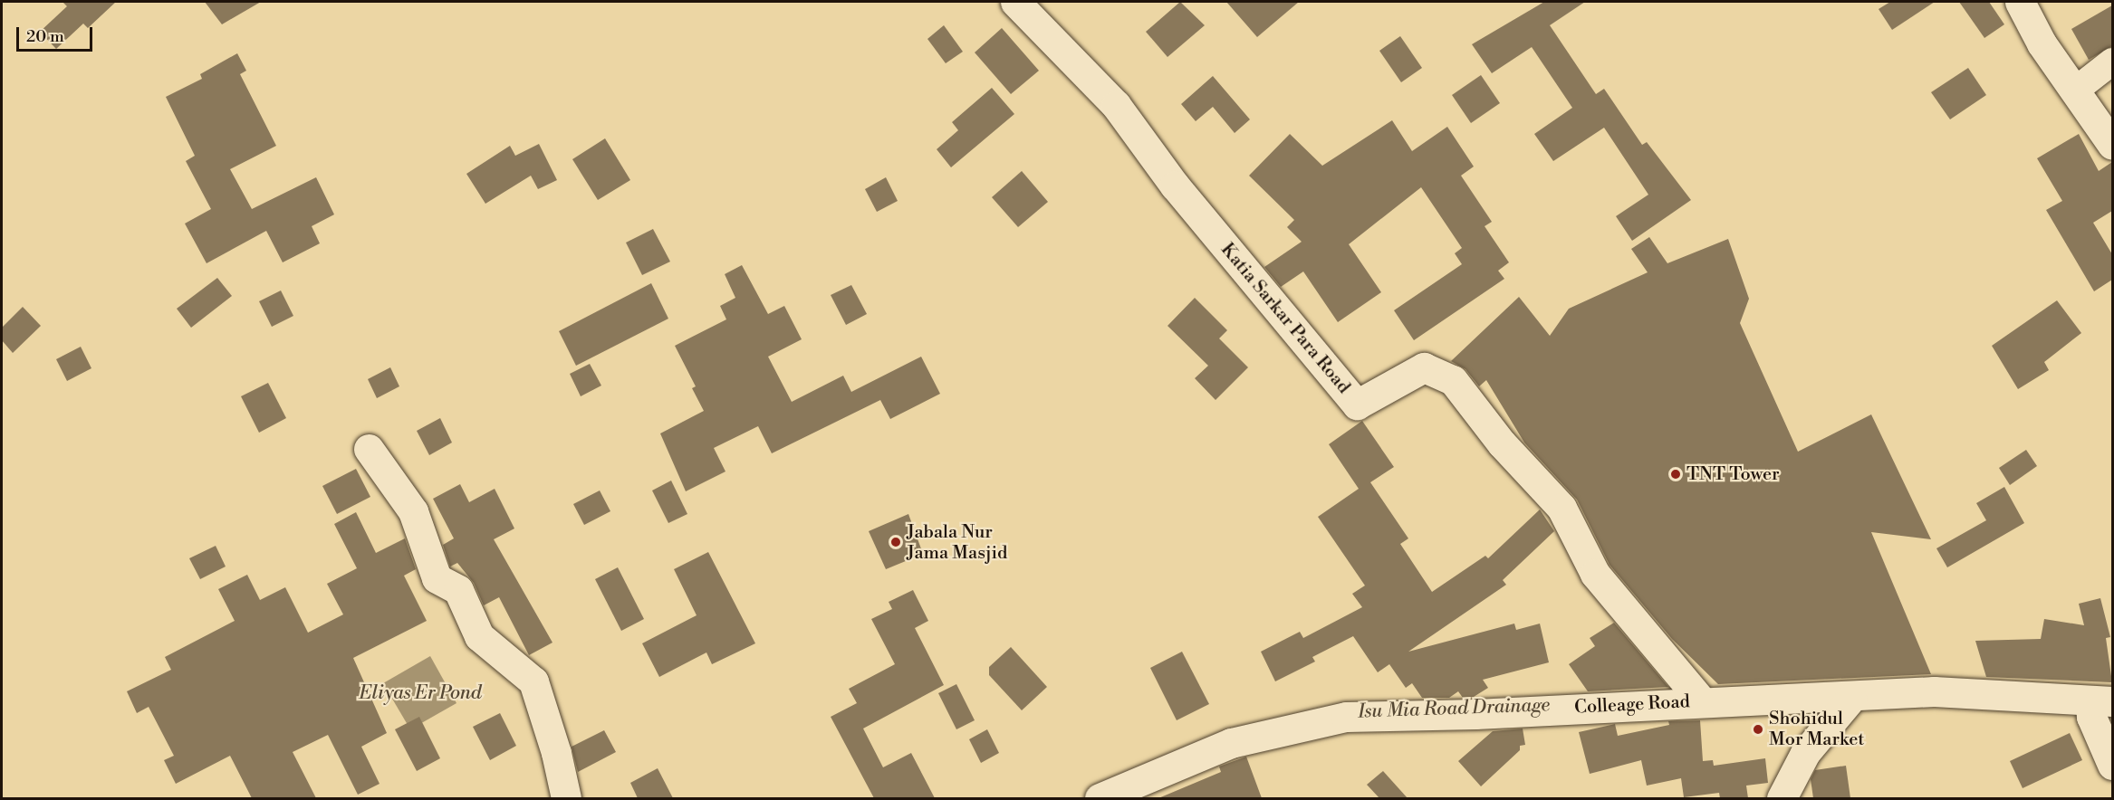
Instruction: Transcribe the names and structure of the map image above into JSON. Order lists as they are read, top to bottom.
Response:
{
  "streets": {
    "street": ["Katia Sarkar Para Road", "Colleage Road"]
  },
  "crossings": [
    ["Katia Sarkar Para Road", "Colleage Road"]
  ],
  "water": ["Eliyas Er Pond", "Isu Mia Road Drainage"],
  "places": ["TNT Tower", "Jabala Nur Jama Masjid", "Shohidul Mor Market"],
  "scale_bar": "20 m"
}
